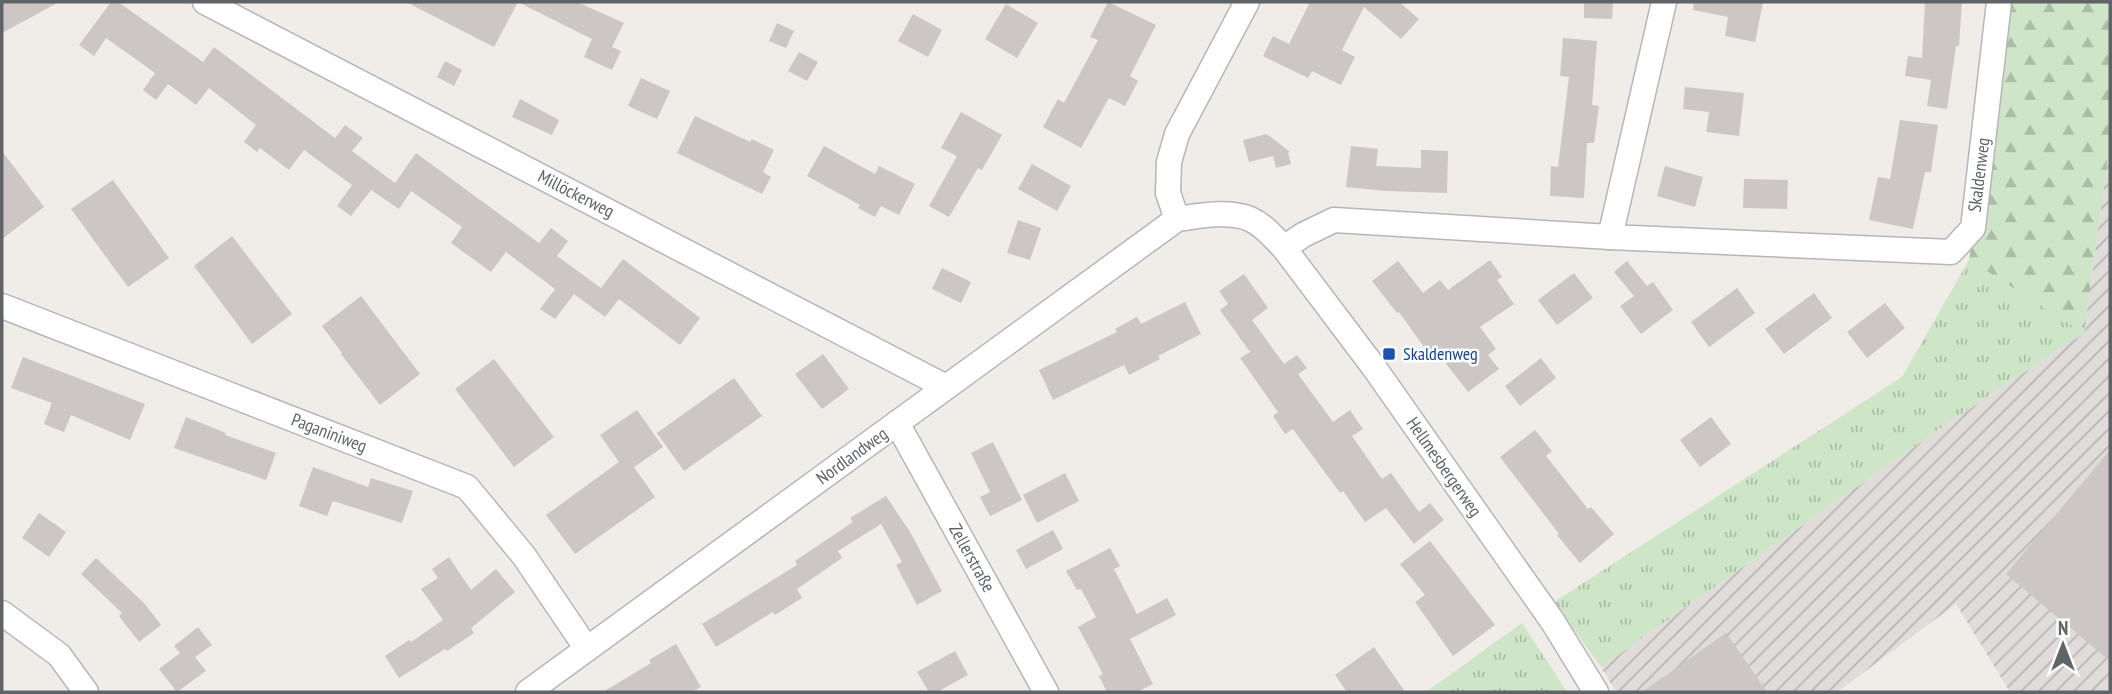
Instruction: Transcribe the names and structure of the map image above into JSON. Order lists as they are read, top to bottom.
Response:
{
  "streets": {
    "street": [
      "Skaldenweg",
      "Millöckerweg",
      "Paganiniweg",
      "Nordlandweg",
      "Hellmesbergerweg",
      "Zellerstraße"
    ]
  },
  "crossings": [
    ["Skaldenweg", "Nordlandweg"],
    ["Skaldenweg", "Hellmesbergerweg"],
    ["Millöckerweg", "Nordlandweg"],
    ["Paganiniweg", "Nordlandweg"],
    ["Nordlandweg", "Hellmesbergerweg"],
    ["Nordlandweg", "Zellerstraße"]
  ],
  "places": {
    "transit": ["Skaldenweg"]
  },
  "north": "top"
}
